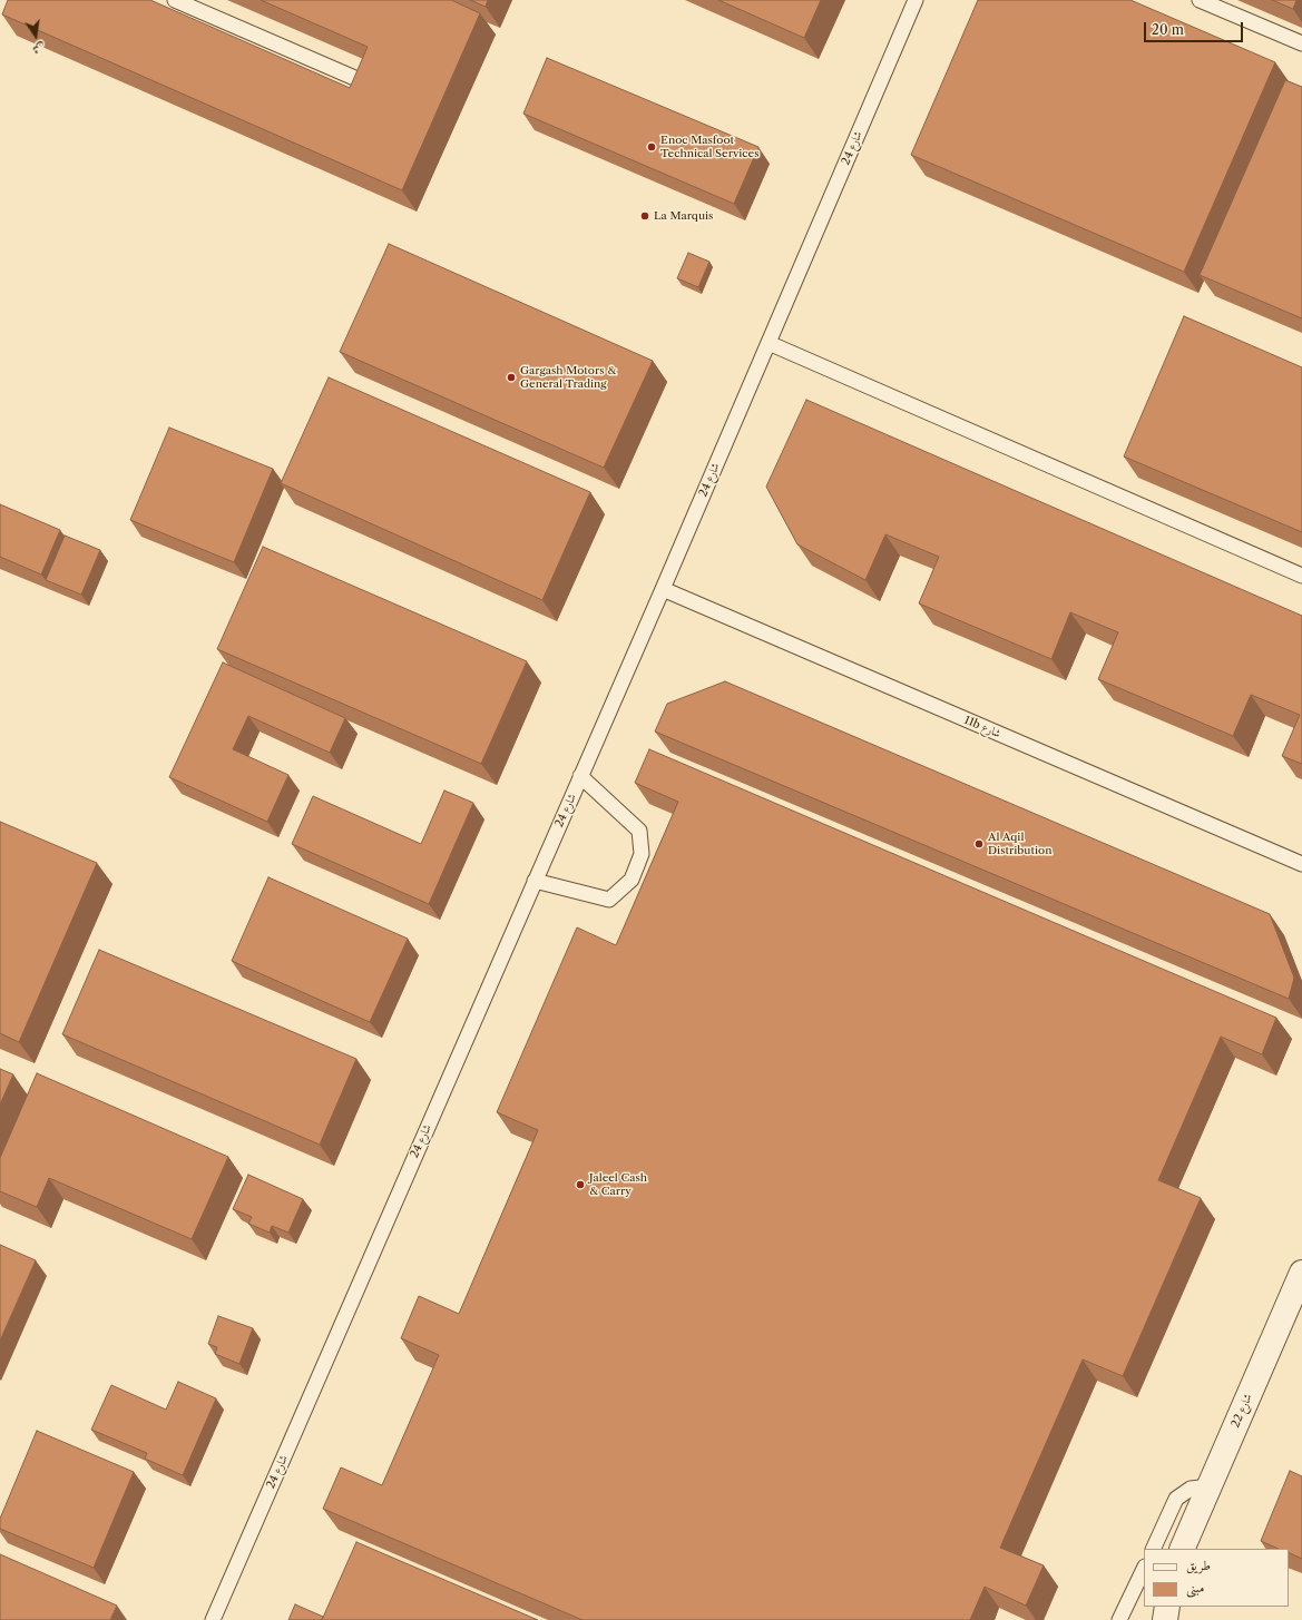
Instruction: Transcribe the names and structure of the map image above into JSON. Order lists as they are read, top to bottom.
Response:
{
  "streets": {
    "street": ["شارع 22"],
    "lane": ["شارع 24", "11b شارع"]
  },
  "crossings": [
    ["شارع 24", "11b شارع"]
  ],
  "places": [
    "Enoc Masfoot Technical Services",
    "La Marquis",
    "Gargash Motors & General Trading",
    "Al Aqil Distribution",
    "Jaleel Cash & Carry"
  ],
  "legend": ["طريق", "مبنى"],
  "scale_bar": "20 m",
  "north": "bottom"
}
